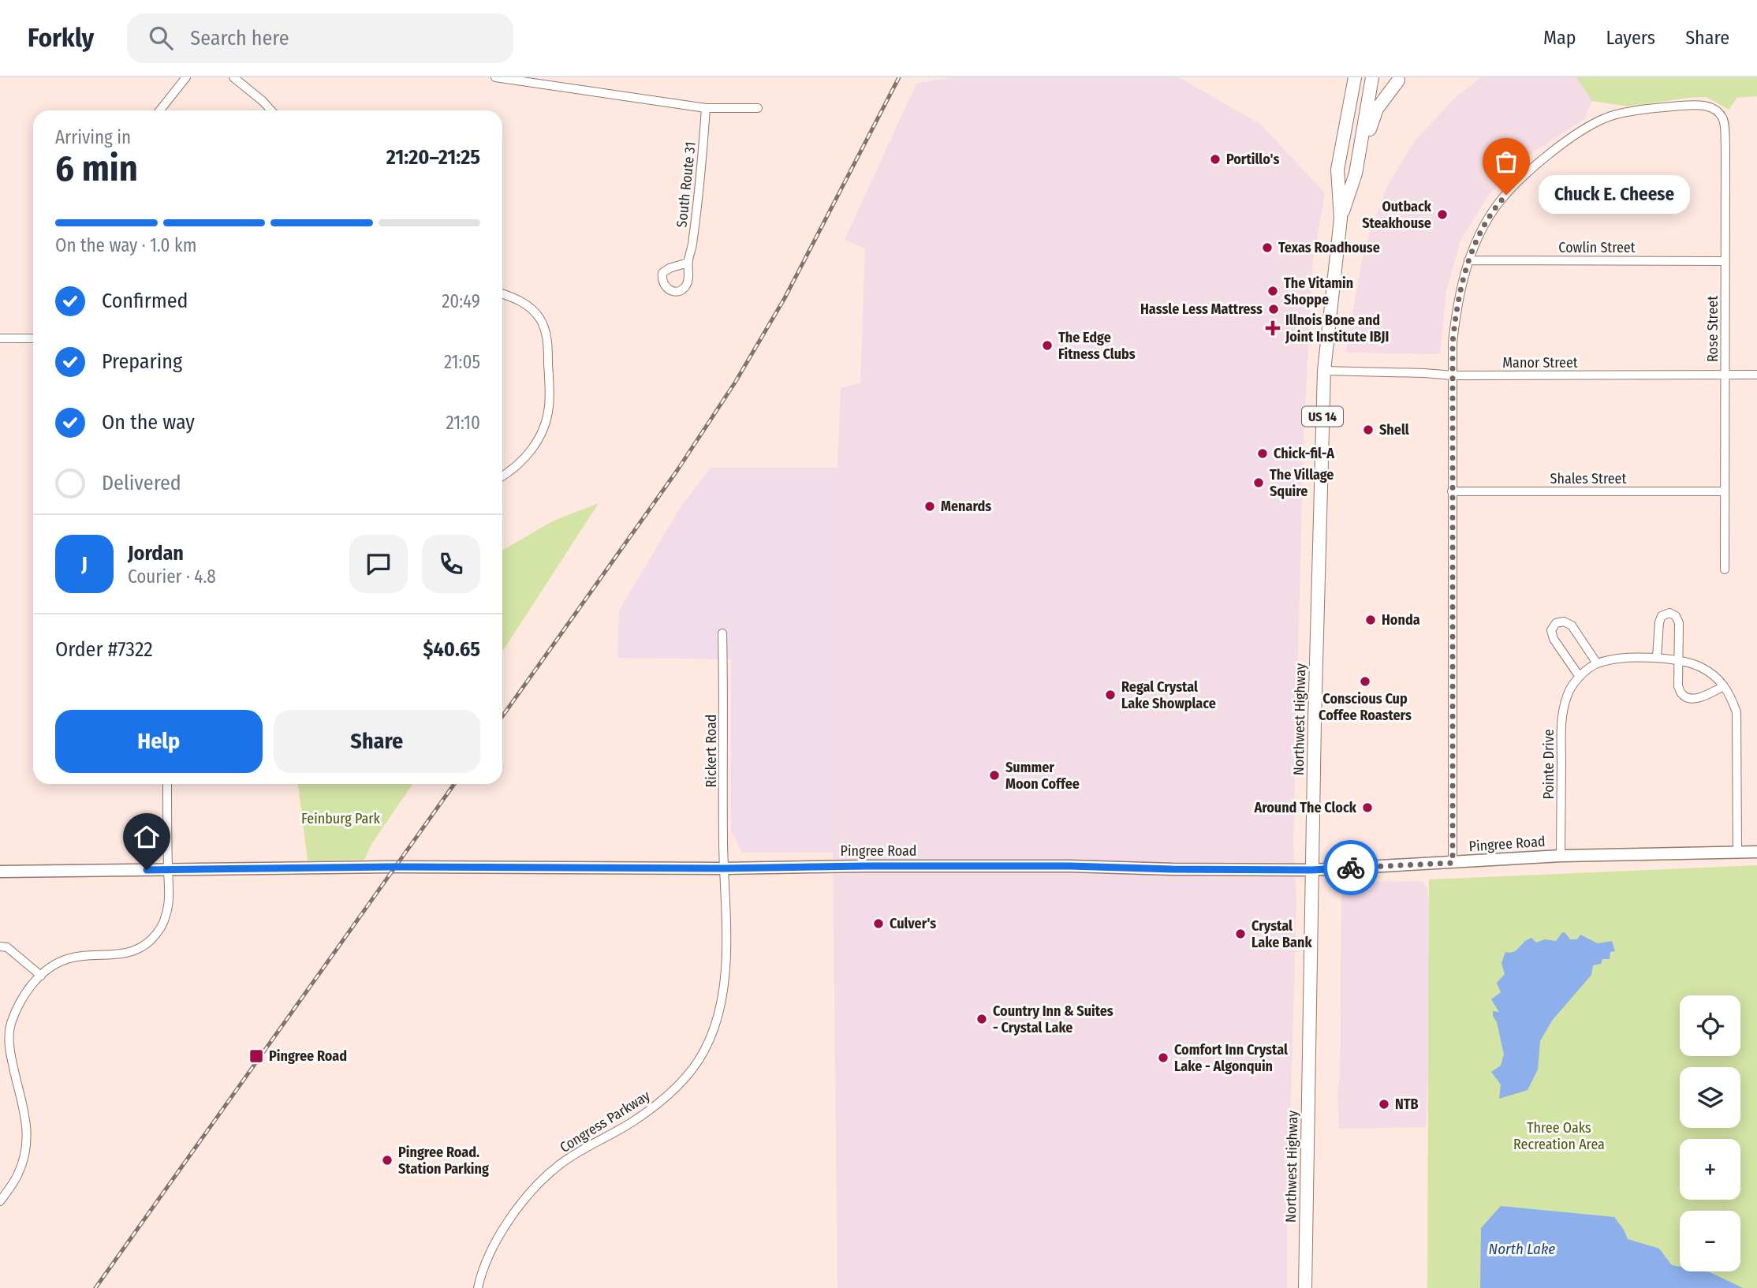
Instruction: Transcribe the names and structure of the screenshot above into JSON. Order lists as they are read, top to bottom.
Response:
{
  "streets": {
    "main road": ["US 14", "Northwest Highway"],
    "street": [
      "South Route 31",
      "Cowlin Street",
      "Rose Street",
      "Manor Street",
      "Shales Street",
      "Rickert Road",
      "Pointe Drive",
      "Pingree Road",
      "Congress Parkway"
    ]
  },
  "crossings": [
    ["Cowlin Street", "Rose Street"],
    ["Rose Street", "Manor Street"],
    ["Rose Street", "Shales Street"],
    ["Manor Street", "Northwest Highway"],
    ["Northwest Highway", "Pingree Road"],
    ["Rickert Road", "Pingree Road"],
    ["Rickert Road", "Congress Parkway"],
    ["Pointe Drive", "Pingree Road"],
    ["Pingree Road", "Congress Parkway"]
  ],
  "water": ["North Lake"],
  "parks": ["Feinburg Park", "Three Oaks Recreation Area"],
  "places": {
    "other": [
      "Portillo's",
      "Chuck E. Cheese",
      "Outback Steakhouse",
      "Texas Roadhouse",
      "The Vitamin Shoppe",
      "Hassle Less Mattress",
      "The Edge Fitness Clubs",
      "Shell",
      "Chick-fil-A",
      "The Village Squire",
      "Menards",
      "Honda",
      "Conscious Cup Coffee Roasters",
      "Regal Crystal Lake Showplace",
      "Summer Moon Coffee",
      "Around The Clock",
      "Culver's",
      "Crystal Lake Bank",
      "Country Inn & Suites - Crystal Lake",
      "Comfort Inn Crystal Lake - Algonquin",
      "NTB",
      "Pingree Road. Station Parking"
    ],
    "health": ["Illnois Bone and Joint Institute IBJI"],
    "transit": ["Pingree Road"]
  },
  "page": {
    "header": "Forkly",
    "search": "Search here",
    "nav": ["Map", "Layers", "Share"],
    "heading": ["6 min", "Arriving in", "21:20–21:25"],
    "panel": [
      "Jordan",
      "Courier · 4.8",
      "Order #7322",
      "$40.65"
    ],
    "bubble": "Chuck E. Cheese",
    "bar": "On the way · 1.0 km",
    "list": [
      ["Confirmed", "20:49"],
      ["Preparing", "21:05"],
      ["On the way", "21:10"],
      "Delivered"
    ],
    "round": "J",
    "buttons": ["Help", "Share"],
    "map_buttons": ["+", "−"]
  }
}
